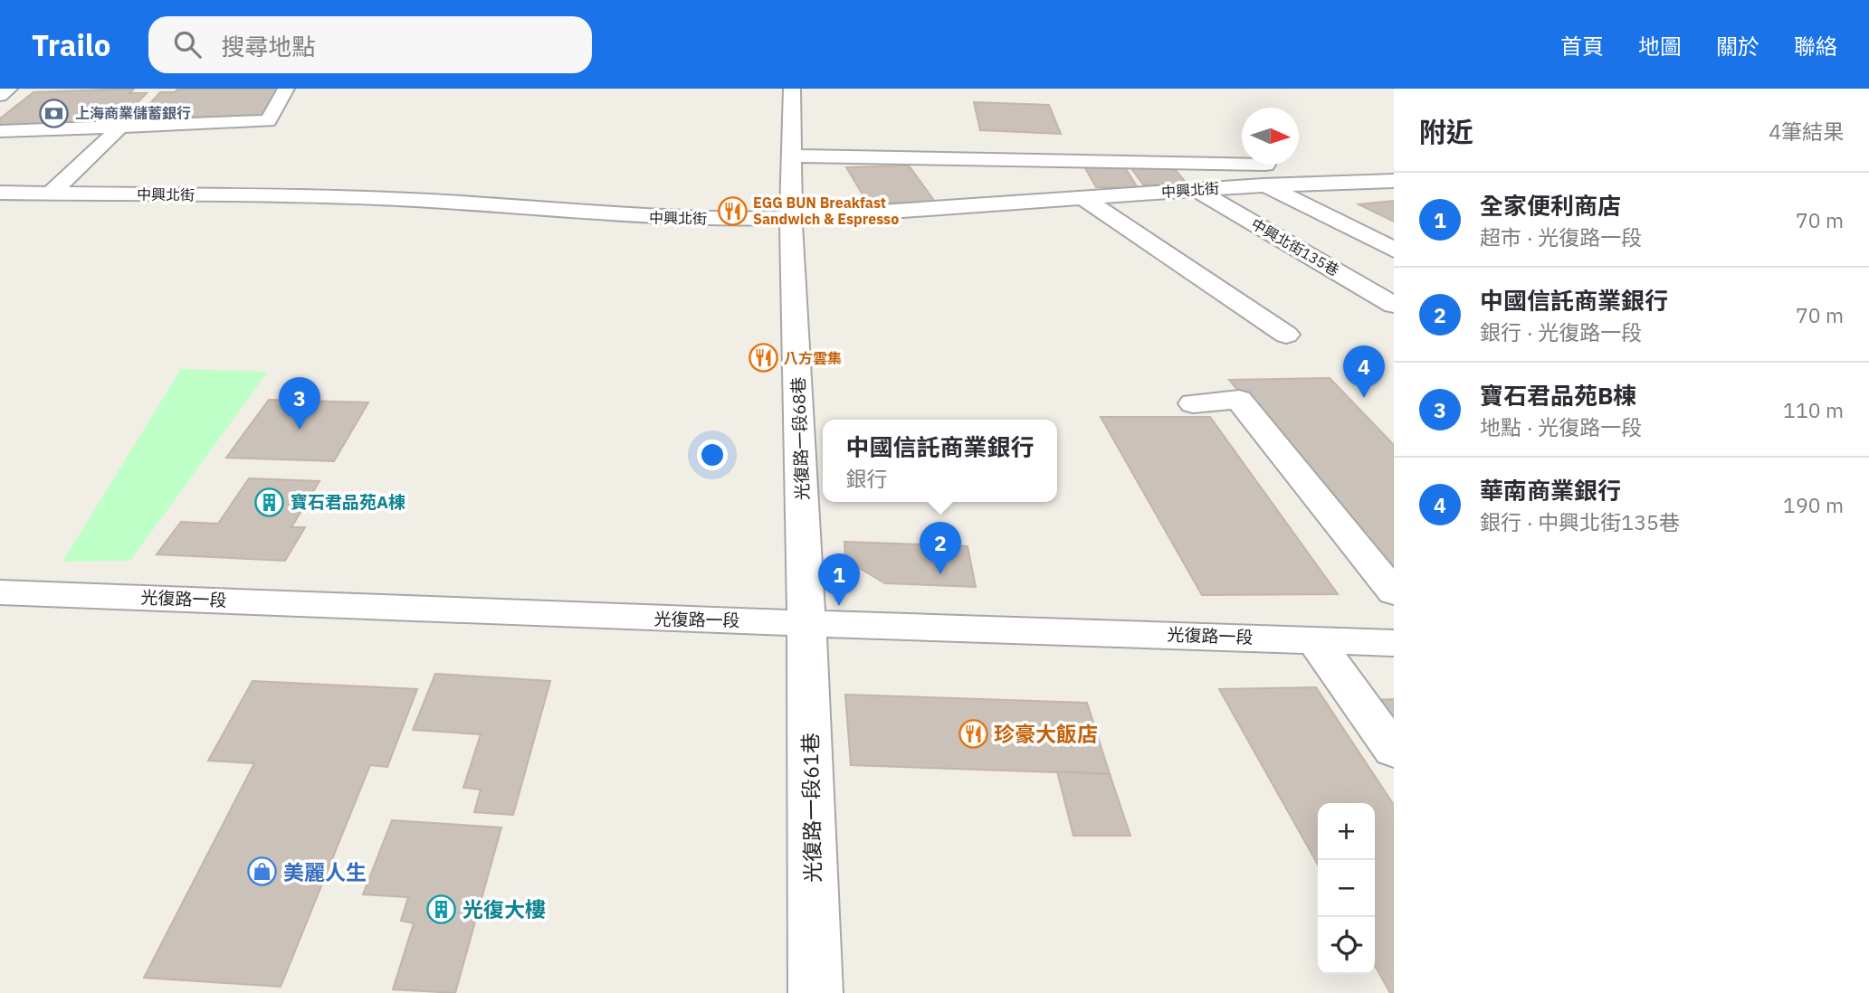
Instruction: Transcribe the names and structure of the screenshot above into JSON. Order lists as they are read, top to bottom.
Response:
{
  "streets": {
    "street": [
      "中興北街",
      "中興北街135巷",
      "光復路一段68巷",
      "光復路一段",
      "光復路一段61巷"
    ]
  },
  "crossings": [
    ["中興北街", "中興北街135巷"],
    ["中興北街", "光復路一段68巷"],
    ["光復路一段68巷", "光復路一段"],
    ["光復路一段68巷", "光復路一段61巷"],
    ["光復路一段", "光復路一段61巷"]
  ],
  "places": {
    "bank": ["上海商業儲蓄銀行"],
    "restaurant": ["EGG BUN Breakfast Sandwich & Espresso", "八方雲集", "珍豪大飯店"],
    "building": ["寶石君品苑A棟", "光復大樓"],
    "shop": ["美麗人生"]
  },
  "north": "right",
  "page": {
    "header": "Trailo",
    "search": "搜尋地點",
    "nav": [
      "首頁",
      "地圖",
      "關於",
      "聯絡"
    ],
    "heading": ["附近", "4筆結果"],
    "list": [
      {
        "mark": "1",
        "name": "全家便利商店",
        "note": "超市 · 光復路一段",
        "value": "70 m"
      },
      {
        "mark": "2",
        "name": "中國信託商業銀行",
        "note": "銀行 · 光復路一段",
        "value": "70 m"
      },
      {
        "mark": "3",
        "name": "寶石君品苑B棟",
        "note": "地點 · 光復路一段",
        "value": "110 m"
      },
      {
        "mark": "4",
        "name": "華南商業銀行",
        "note": "銀行 · 中興北街135巷",
        "value": "190 m"
      }
    ],
    "pins": [
      "4",
      "3",
      "2",
      "1"
    ],
    "popup": ["中國信託商業銀行", "銀行"],
    "map_buttons": ["+", "−"]
  }
}
